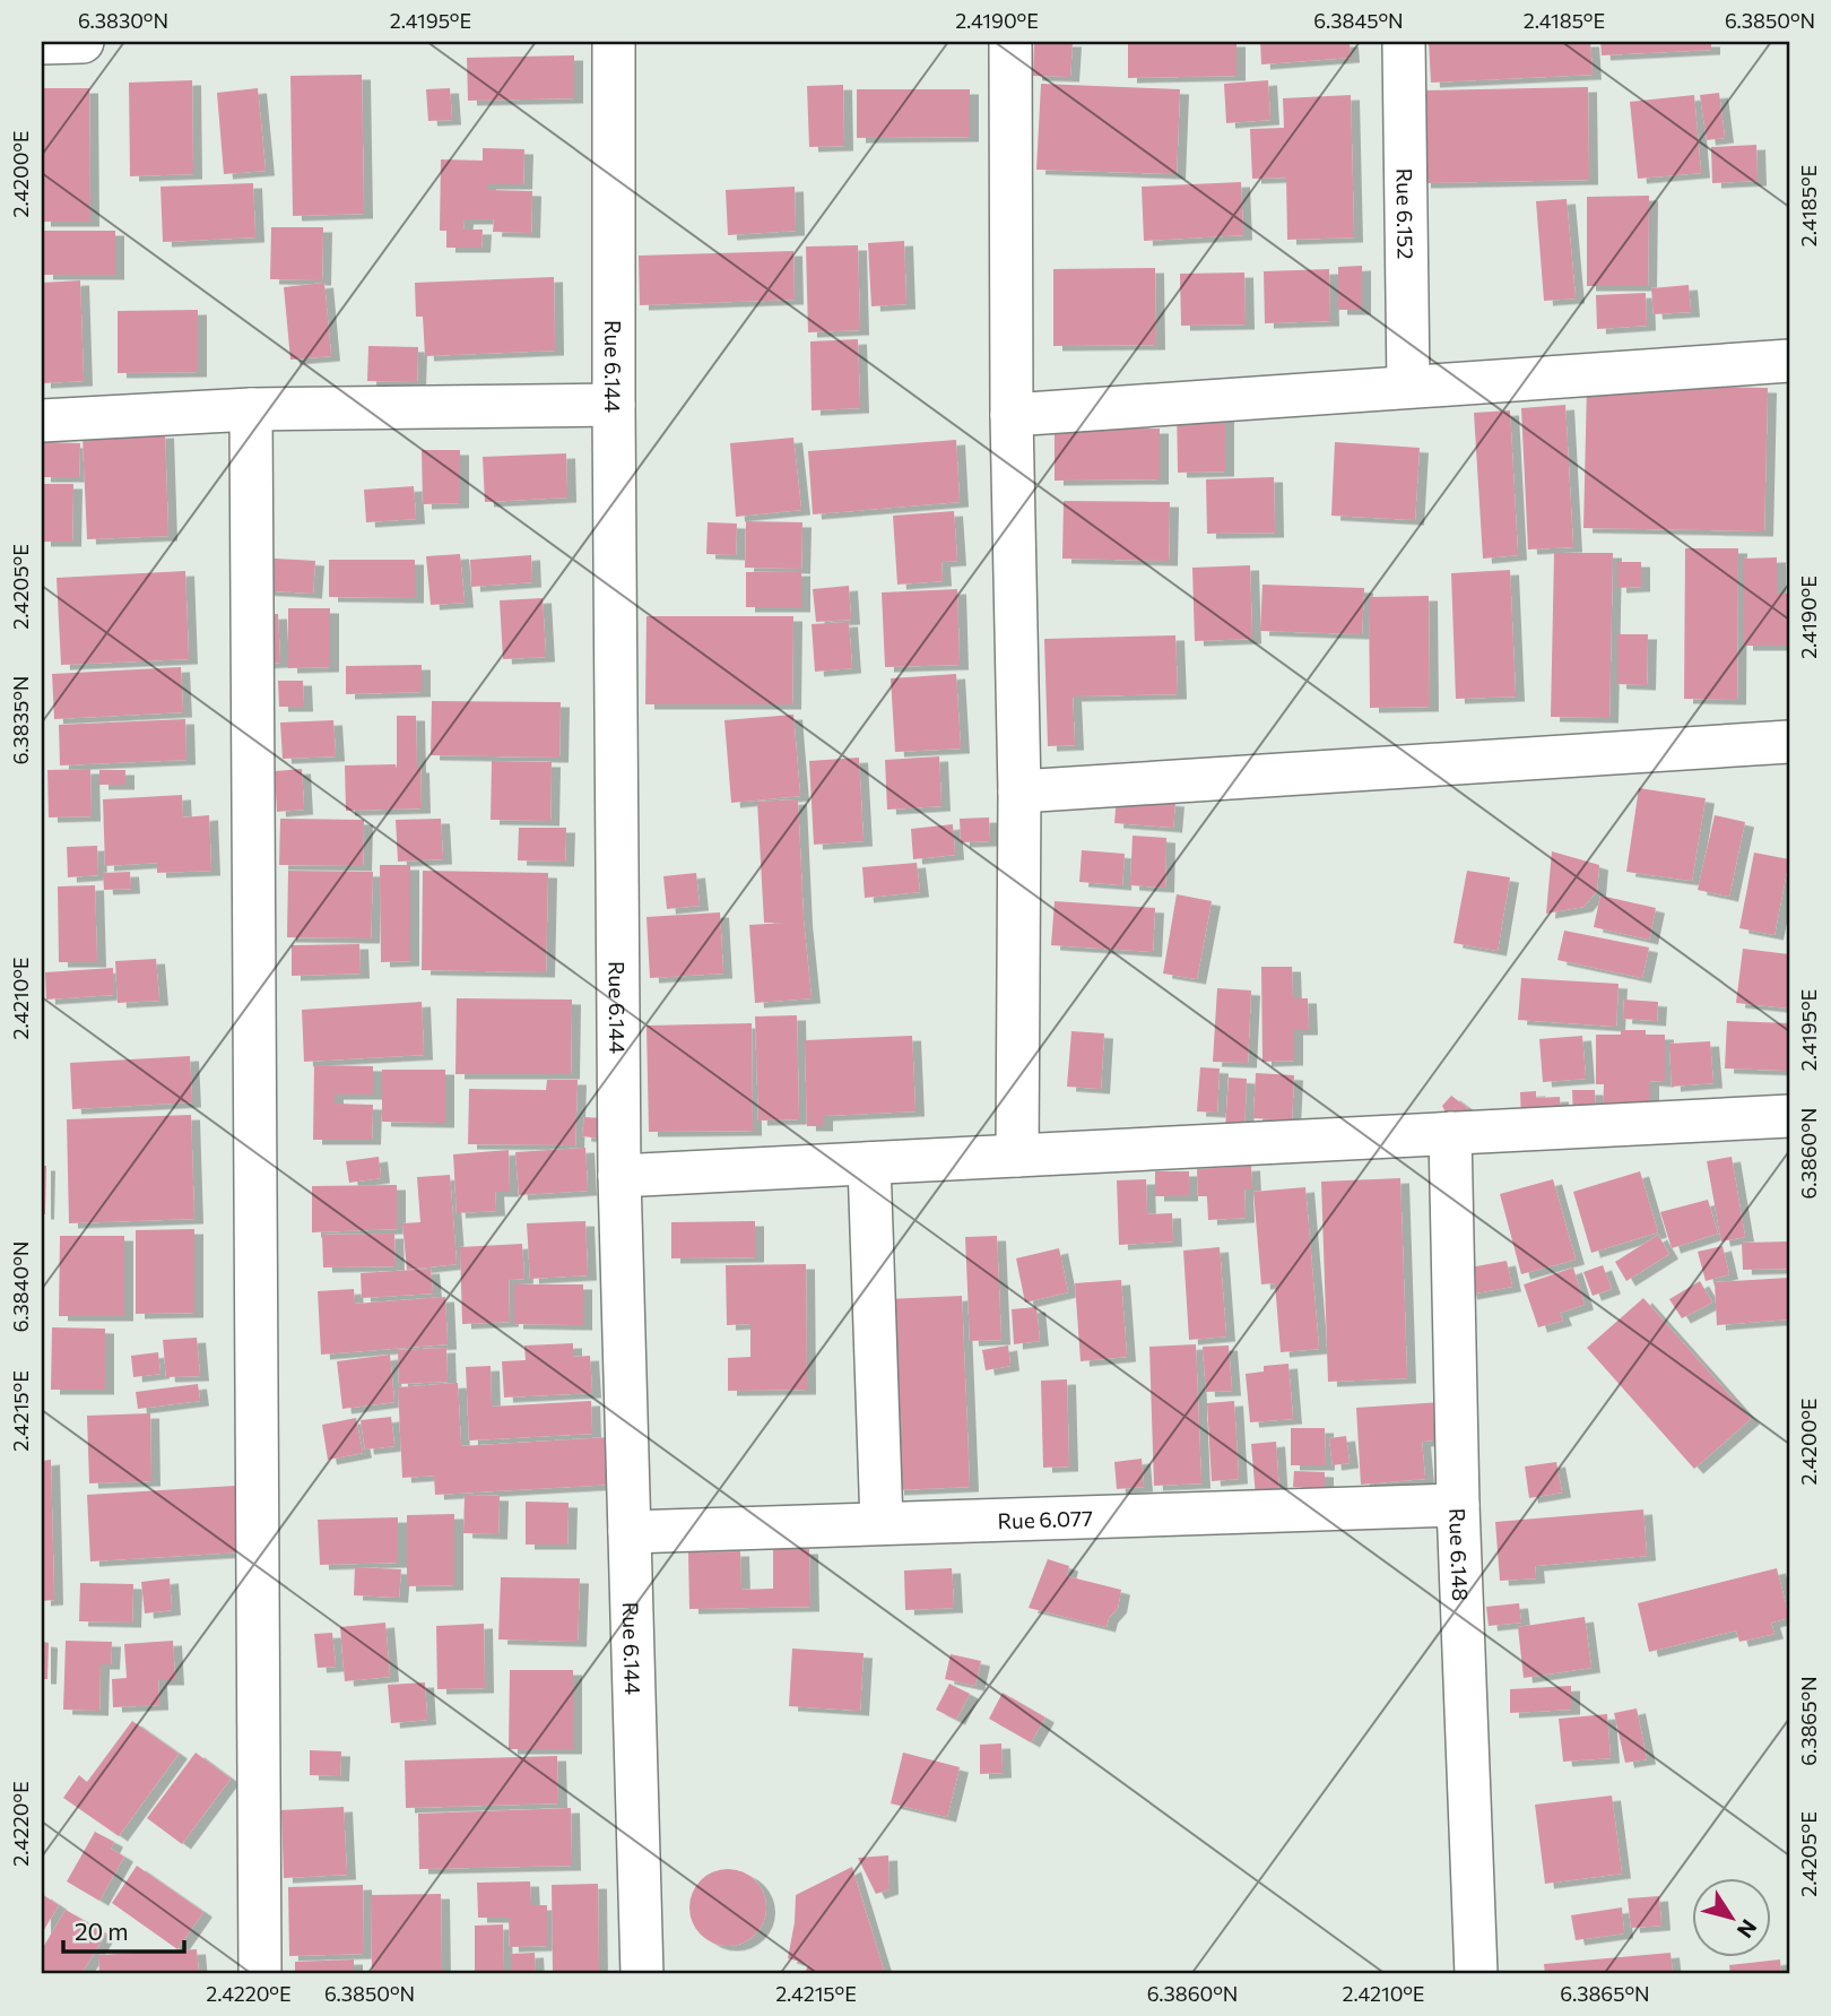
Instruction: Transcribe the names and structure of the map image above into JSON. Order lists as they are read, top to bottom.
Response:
{
  "streets": {
    "street": [
      "Rue 6.152",
      "Rue 6.144",
      "Rue 6.077",
      "Rue 6.148"
    ]
  },
  "crossings": [
    ["Rue 6.144", "Rue 6.077"],
    ["Rue 6.077", "Rue 6.148"]
  ],
  "scale_bar": "20 m",
  "north": "bottom right",
  "coordinates": [
    "6.3830°N",
    "2.4195°E",
    "2.4190°E",
    "6.3845°N",
    "2.4185°E",
    "6.3850°N",
    "2.4200°E",
    "2.4205°E",
    "6.3835°N",
    "2.4210°E",
    "6.3860°N",
    "6.3840°N",
    "2.4215°E",
    "6.3865°N",
    "2.4220°E"
  ]
}
